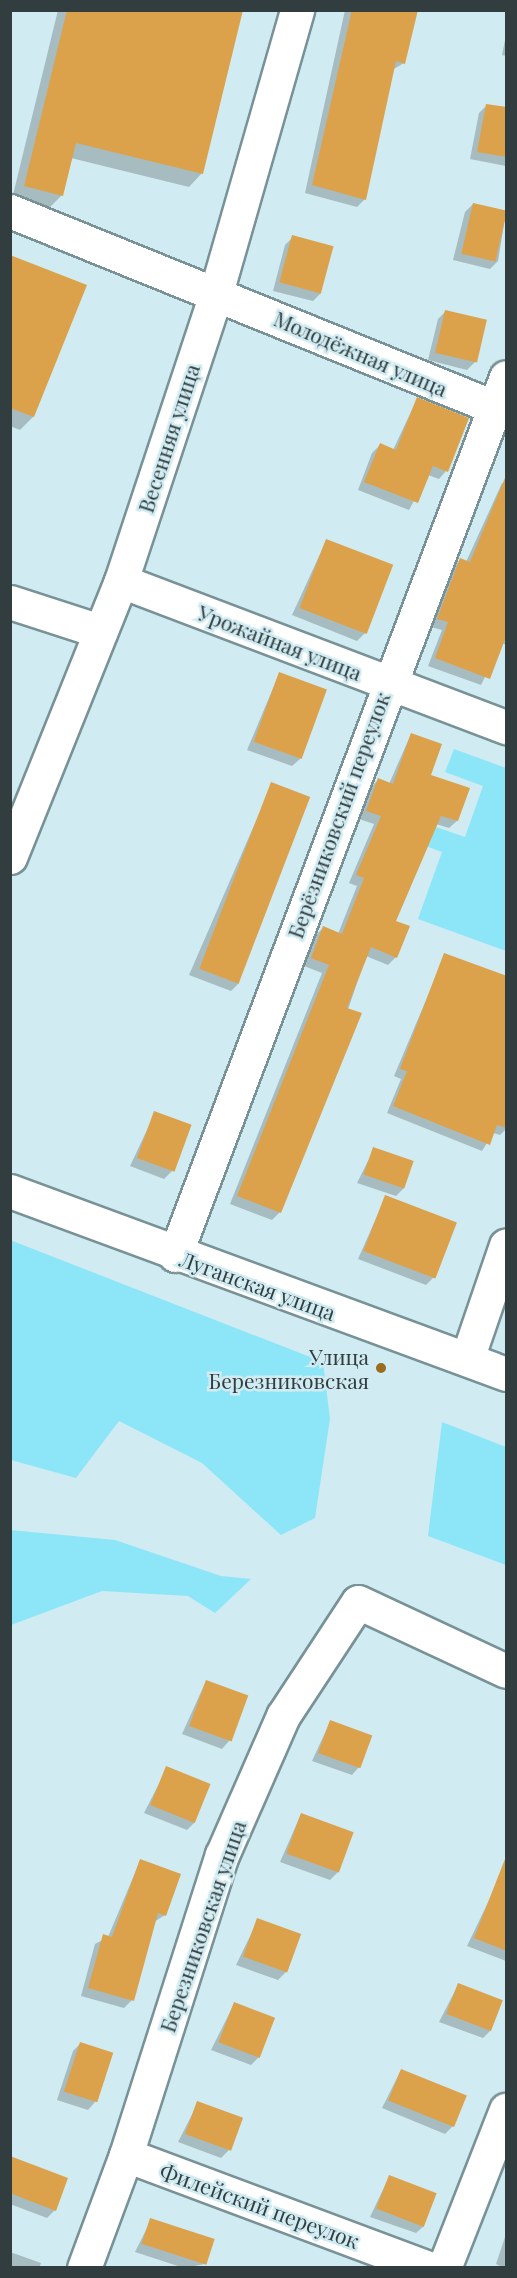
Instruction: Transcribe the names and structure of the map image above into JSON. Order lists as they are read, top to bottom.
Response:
{
  "streets": {
    "main road": [
      "Молодёжная улица",
      "Весенняя улица",
      "Урожайная улица",
      "Берёзниковский переулок",
      "Луганская улица",
      "Березниковская улица",
      "Филейский переулок"
    ]
  },
  "crossings": [
    ["Молодёжная улица", "Весенняя улица"],
    ["Молодёжная улица", "Берёзниковский переулок"],
    ["Весенняя улица", "Урожайная улица"],
    ["Урожайная улица", "Берёзниковский переулок"],
    ["Берёзниковский переулок", "Луганская улица"],
    ["Березниковская улица", "Филейский переулок"]
  ],
  "places": ["Улица Березниковская"]
}
